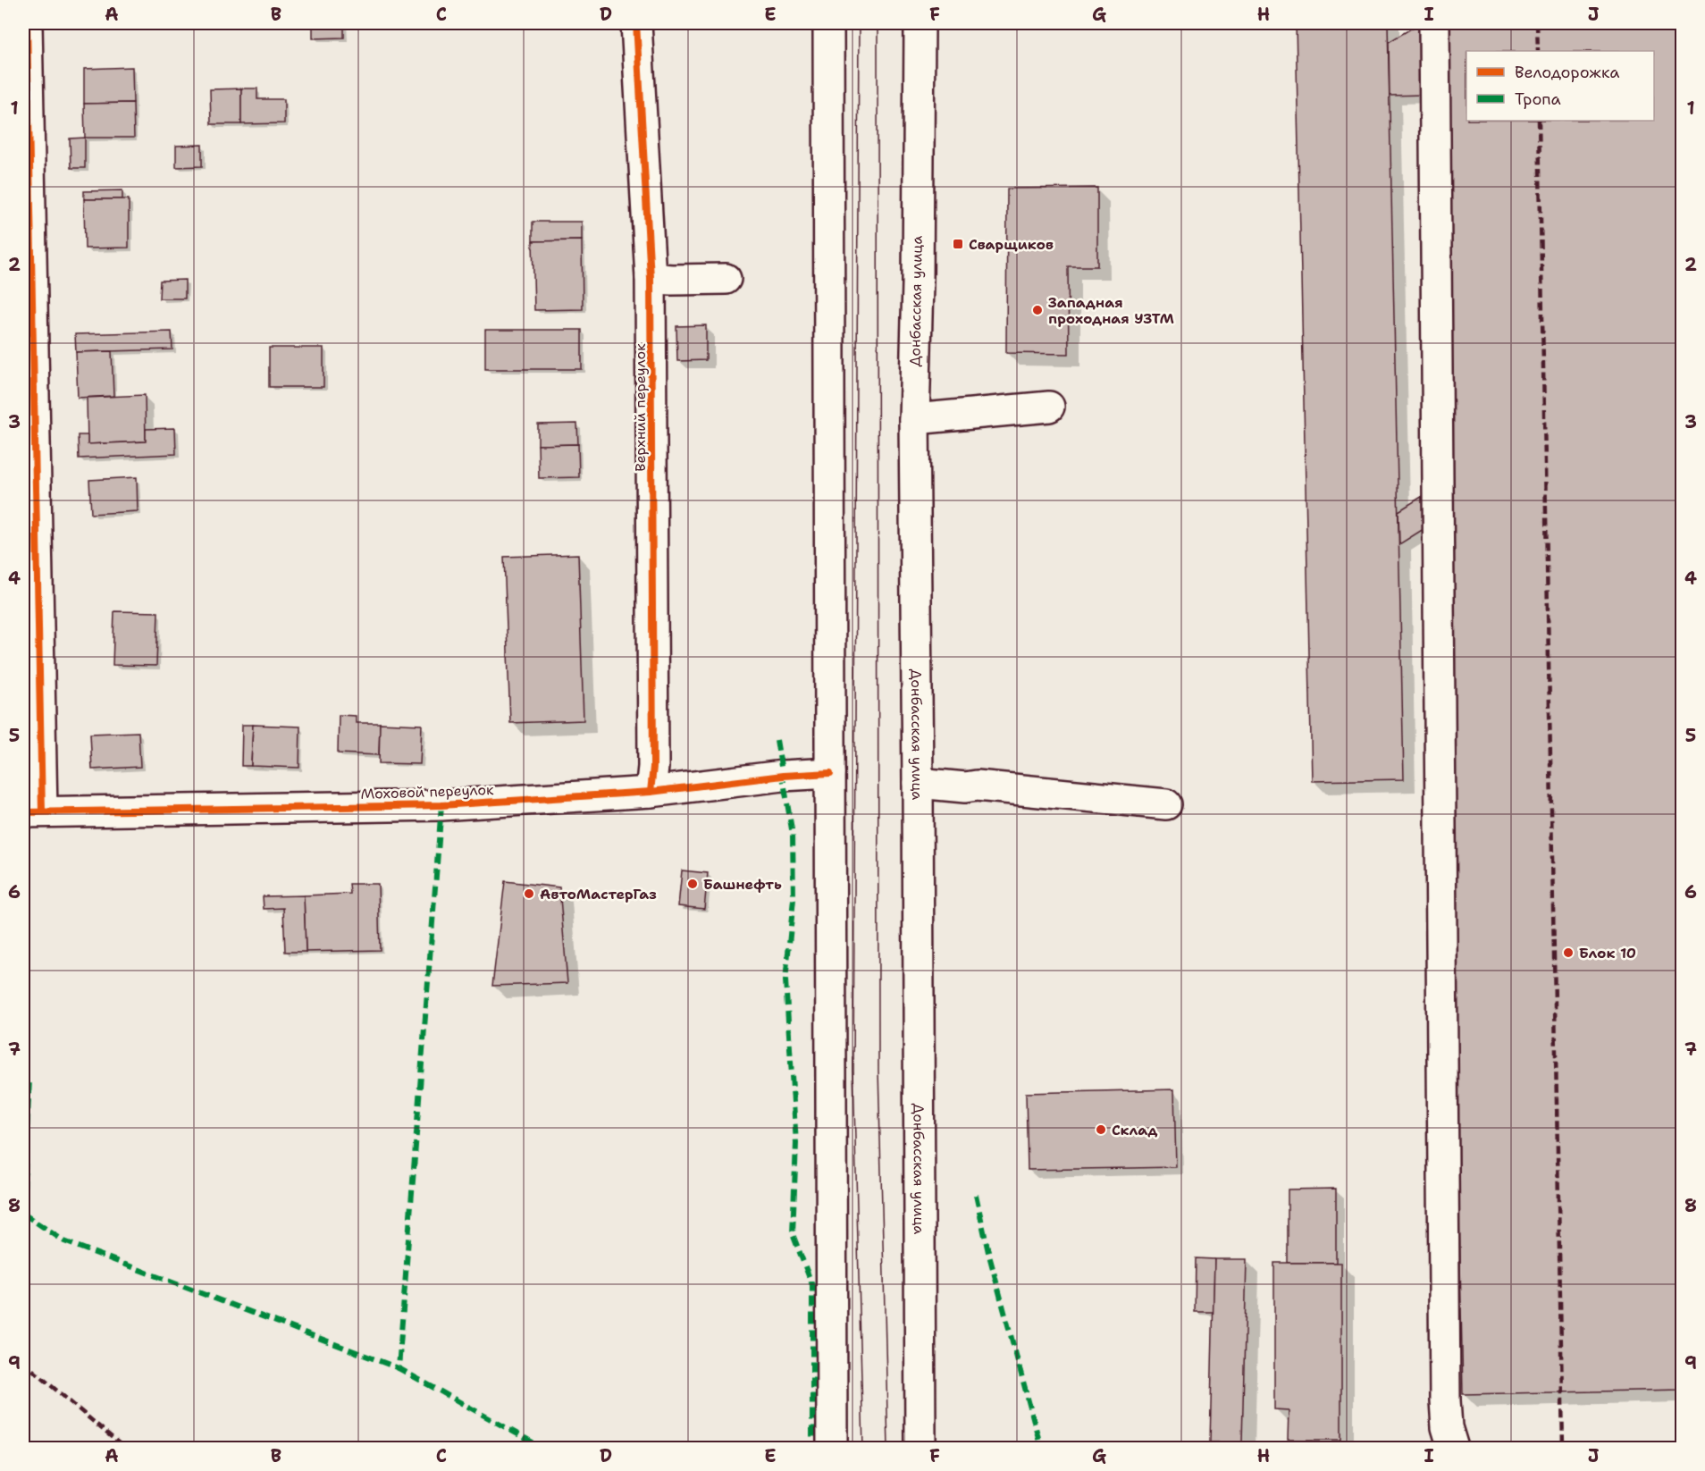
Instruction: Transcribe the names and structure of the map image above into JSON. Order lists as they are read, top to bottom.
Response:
{
  "streets": {
    "main road": ["Донбасская улица", "Верхний переулок", "Моховой переулок"]
  },
  "crossings": [
    ["Верхний переулок", "Моховой переулок"]
  ],
  "places": {
    "transit": ["Сварщиков"],
    "other": [
      "Западная проходная УЗТМ",
      "Башнефть",
      "АвтоМастерГаз",
      "Блок 10",
      "Склад"
    ]
  },
  "legend": ["Велодорожка", "Тропа"],
  "grid": {
    "columns": [
      "A",
      "B",
      "C",
      "D",
      "E",
      "F",
      "G",
      "H",
      "I",
      "J"
    ],
    "rows": [
      "1",
      "2",
      "3",
      "4",
      "5",
      "6",
      "7",
      "8",
      "9"
    ]
  }
}
